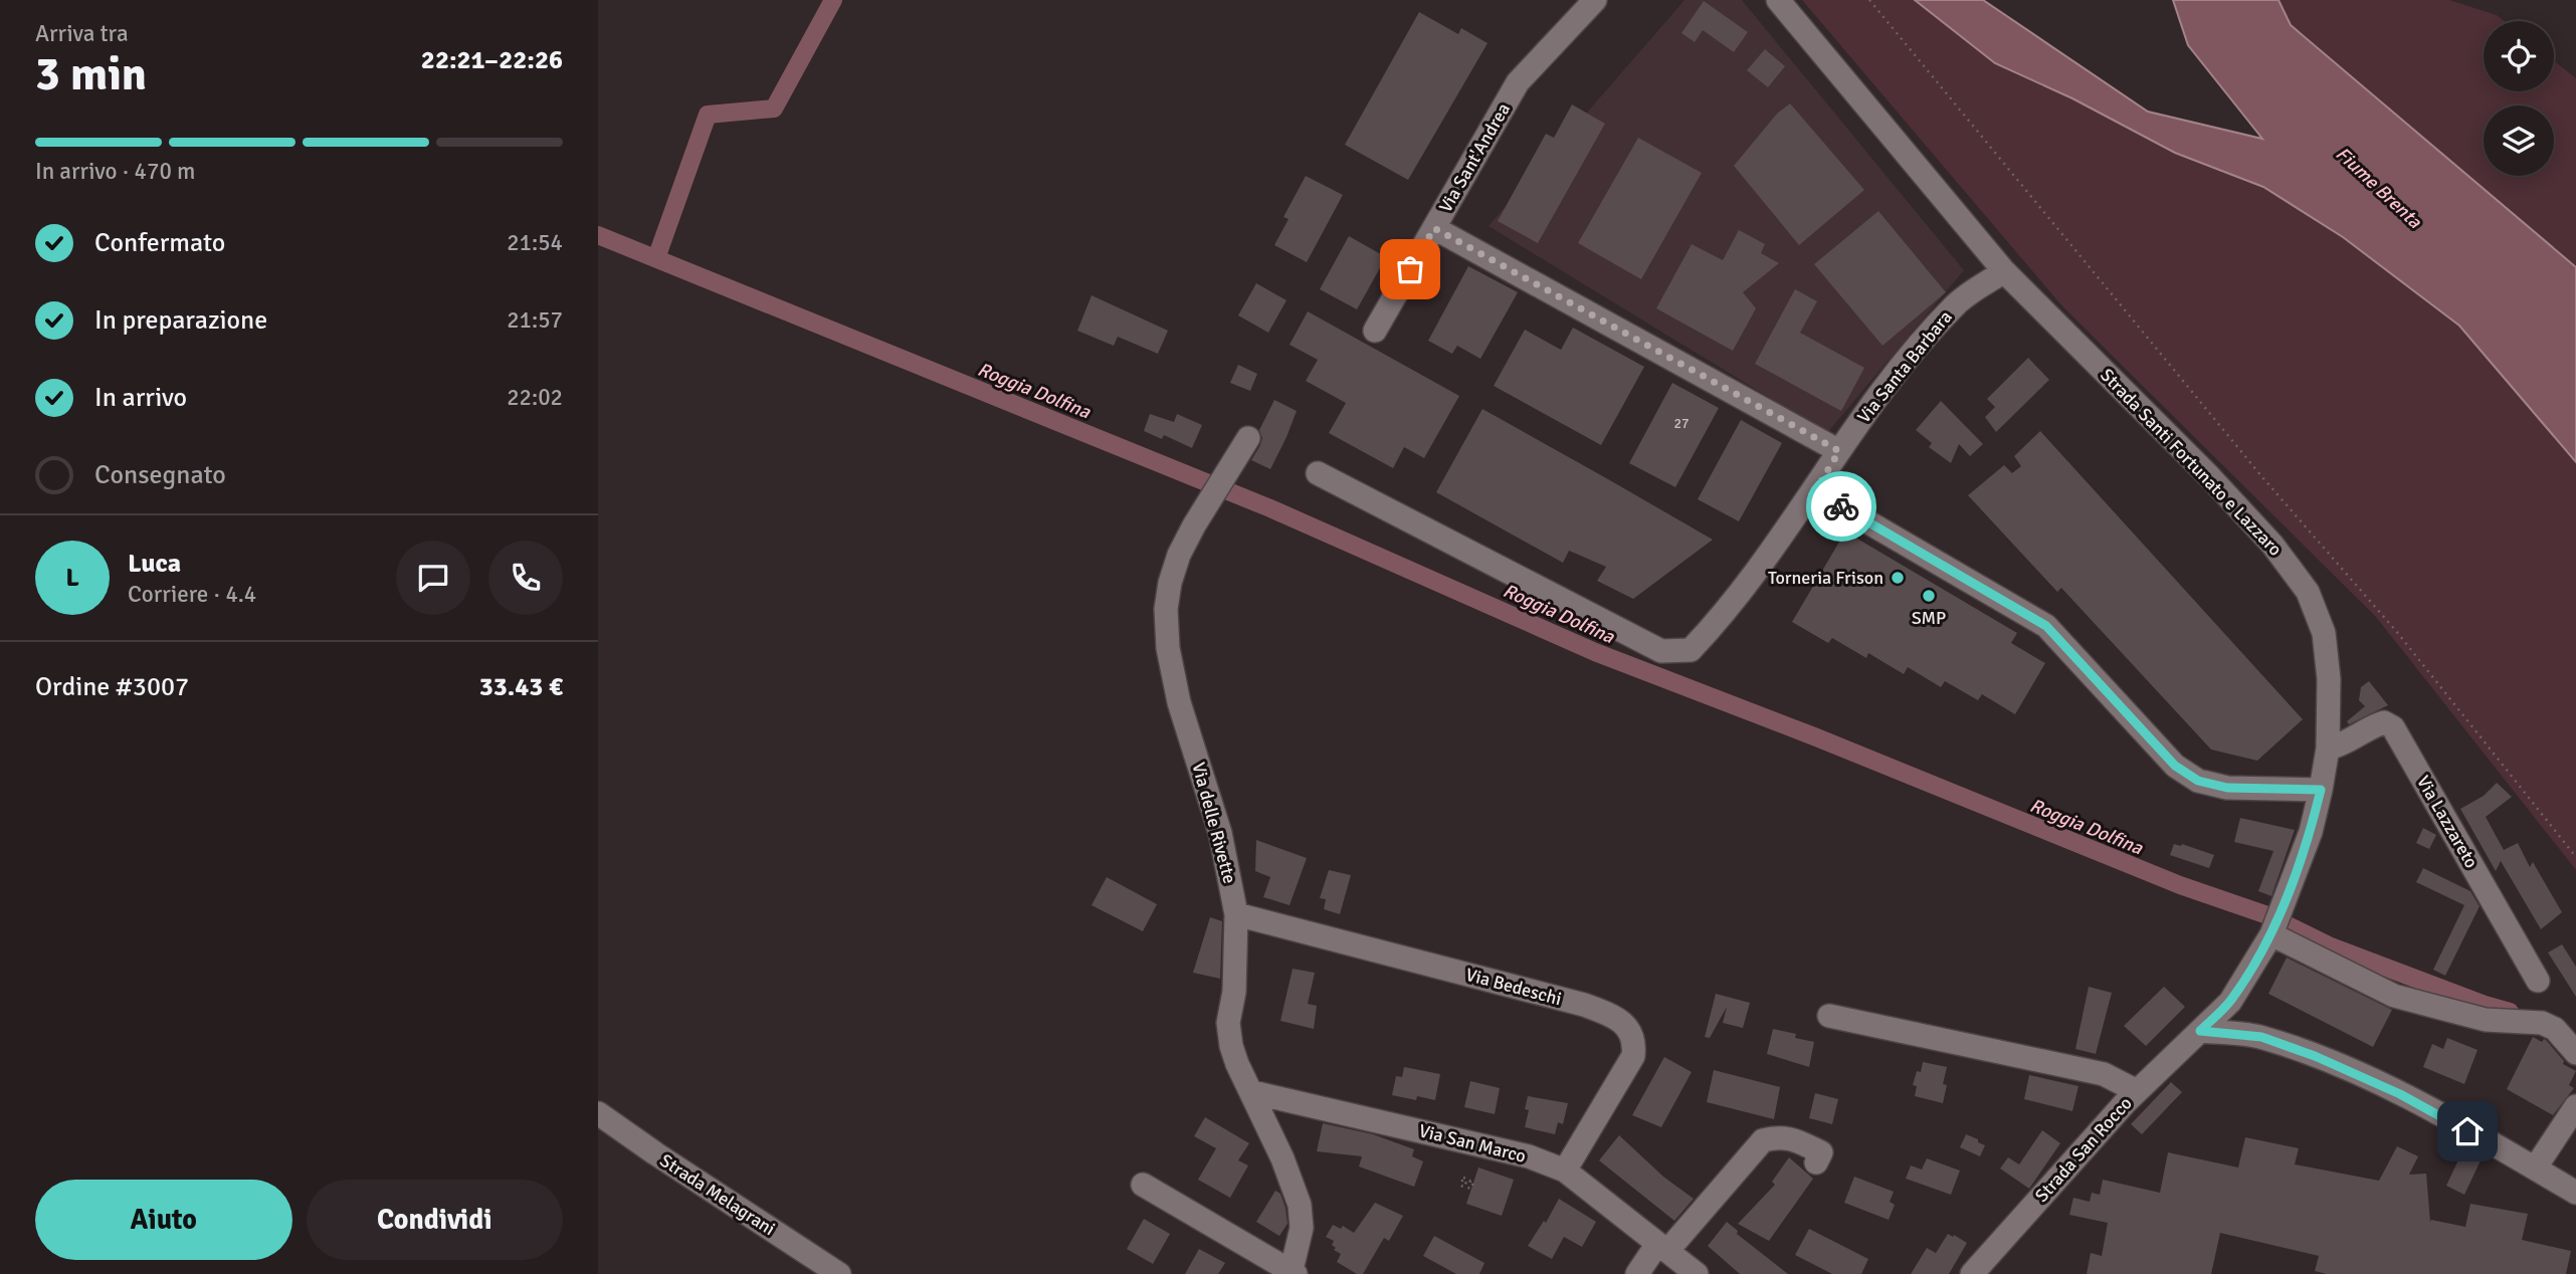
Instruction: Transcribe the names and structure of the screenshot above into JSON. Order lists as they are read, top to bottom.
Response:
{
  "streets": {
    "street": [
      "Via Sant'Andrea",
      "Via Santa Barbara",
      "Strada Santi Fortunato e Lazzaro",
      "Via Lazzareto",
      "Via delle Rivette",
      "Via Bedeschi",
      "Via San Marco",
      "Strada San Rocco",
      "Strada Melagrani"
    ]
  },
  "crossings": [
    ["Via Santa Barbara", "Strada Santi Fortunato e Lazzaro"],
    ["Strada Santi Fortunato e Lazzaro", "Via Lazzareto"],
    ["Strada Santi Fortunato e Lazzaro", "Strada San Rocco"],
    ["Via delle Rivette", "Via Bedeschi"],
    ["Via delle Rivette", "Via San Marco"],
    ["Via Bedeschi", "Via San Marco"]
  ],
  "water": ["Fiume Brenta", "Roggia Dolfina"],
  "places": ["Torneria Frison", "SMP"],
  "house_numbers": ["27"],
  "page": {
    "heading": ["3 min", "Arriva tra", "22:21–22:26"],
    "panel": [
      "Luca",
      "Corriere · 4.4",
      "Ordine #3007",
      "33.43 €"
    ],
    "bar": "In arrivo · 470 m",
    "list": [
      ["Confermato", "21:54"],
      ["In preparazione", "21:57"],
      ["In arrivo", "22:02"],
      "Consegnato"
    ],
    "round": "L",
    "buttons": ["Aiuto", "Condividi"]
  }
}
